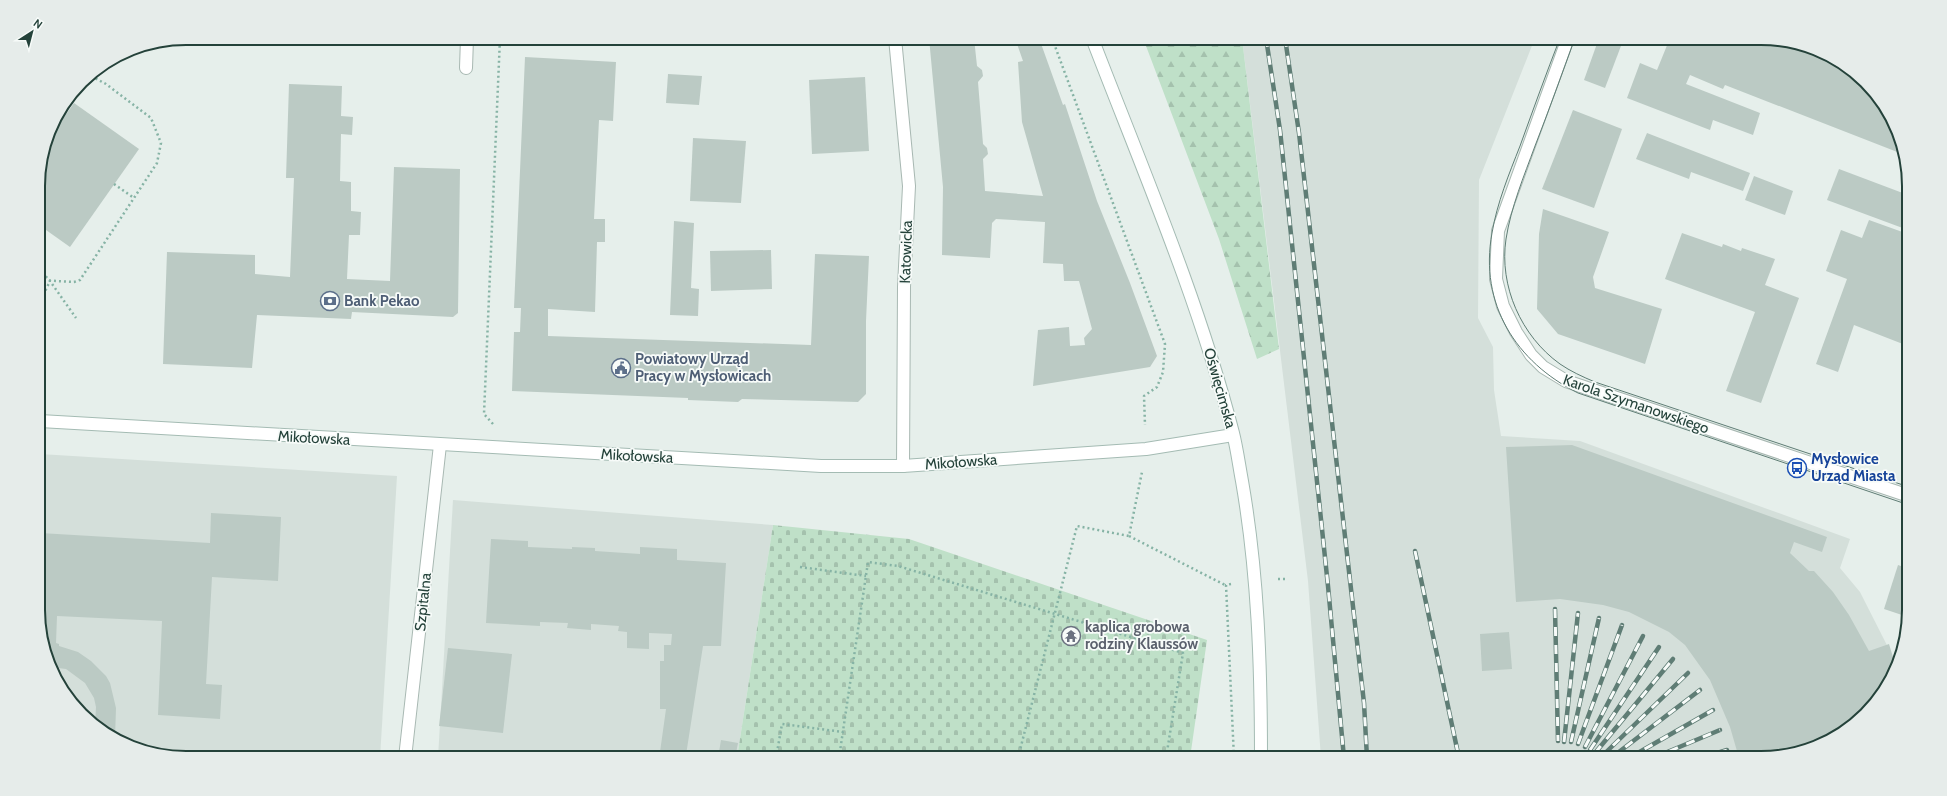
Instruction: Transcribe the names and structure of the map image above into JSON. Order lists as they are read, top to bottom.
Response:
{
  "streets": {
    "street": [
      "Katowicka",
      "Oświęcimska",
      "Karola Szymanowskiego",
      "Mikołowska",
      "Szpitalna"
    ]
  },
  "crossings": [
    ["Katowicka", "Mikołowska"],
    ["Oświęcimska", "Mikołowska"],
    ["Mikołowska", "Szpitalna"]
  ],
  "places": {
    "bank": ["Bank Pekao"],
    "public building": ["Powiatowy Urząd Pracy w Mysłowicach"],
    "bus stop": ["Mysłowice Urząd Miasta"],
    "temple": ["kaplica grobowa rodziny Klaussów"]
  },
  "north": "top right"
}
